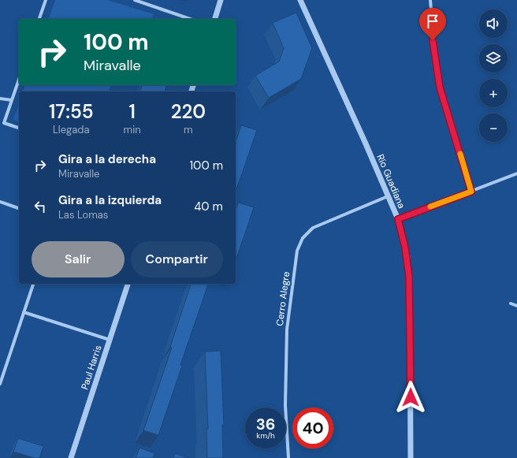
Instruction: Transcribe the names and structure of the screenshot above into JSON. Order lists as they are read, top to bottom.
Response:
{
  "streets": {
    "street": ["Río Guadiana", "Cerro Alegre", "Paul Harris"]
  },
  "crossings": [
    ["Río Guadiana", "Cerro Alegre"]
  ],
  "page": {
    "map_buttons": ["+", "−"],
    "turn": ["100 m", "Miravalle"],
    "eta": [
      "17:55",
      "Llegada",
      "1",
      "min",
      "220",
      "m"
    ],
    "list": [
      {
        "name": "Gira a la derecha",
        "note": "Miravalle",
        "value": "100 m"
      },
      {
        "name": "Gira a la izquierda",
        "note": "Las Lomas",
        "value": "40 m"
      }
    ],
    "buttons": ["Salir", "Compartir"],
    "speed": "36 km/h",
    "limit": "40"
  }
}
